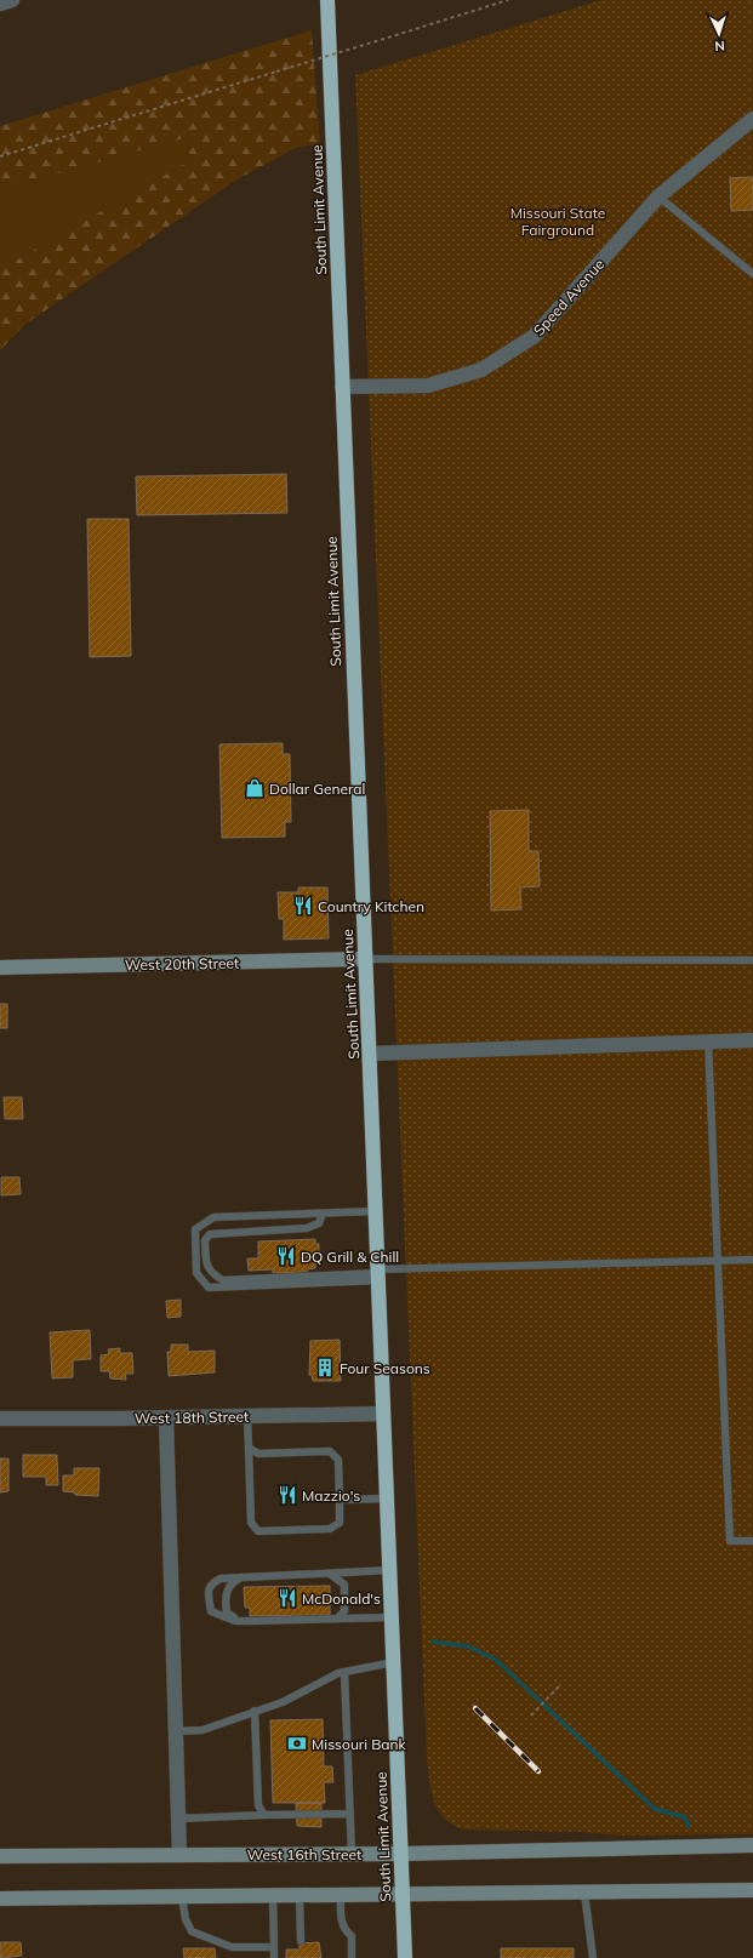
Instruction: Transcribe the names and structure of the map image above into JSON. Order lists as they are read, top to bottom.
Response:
{
  "streets": {
    "highway": ["South Limit Avenue"],
    "main road": ["West 20th Street", "West 16th Street"],
    "street": ["Speed Avenue", "West 18th Street"]
  },
  "crossings": [
    ["South Limit Avenue", "Speed Avenue"],
    ["South Limit Avenue", "West 20th Street"],
    ["South Limit Avenue", "West 18th Street"],
    ["South Limit Avenue", "West 16th Street"]
  ],
  "parks": ["Missouri State Fairground"],
  "places": {
    "shop": ["Dollar General"],
    "restaurant": [
      "Country Kitchen",
      "DQ Grill & Chill",
      "Mazzio's",
      "McDonald's"
    ],
    "building": ["Four Seasons"],
    "bank": ["Missouri Bank"]
  },
  "north": "bottom"
}
